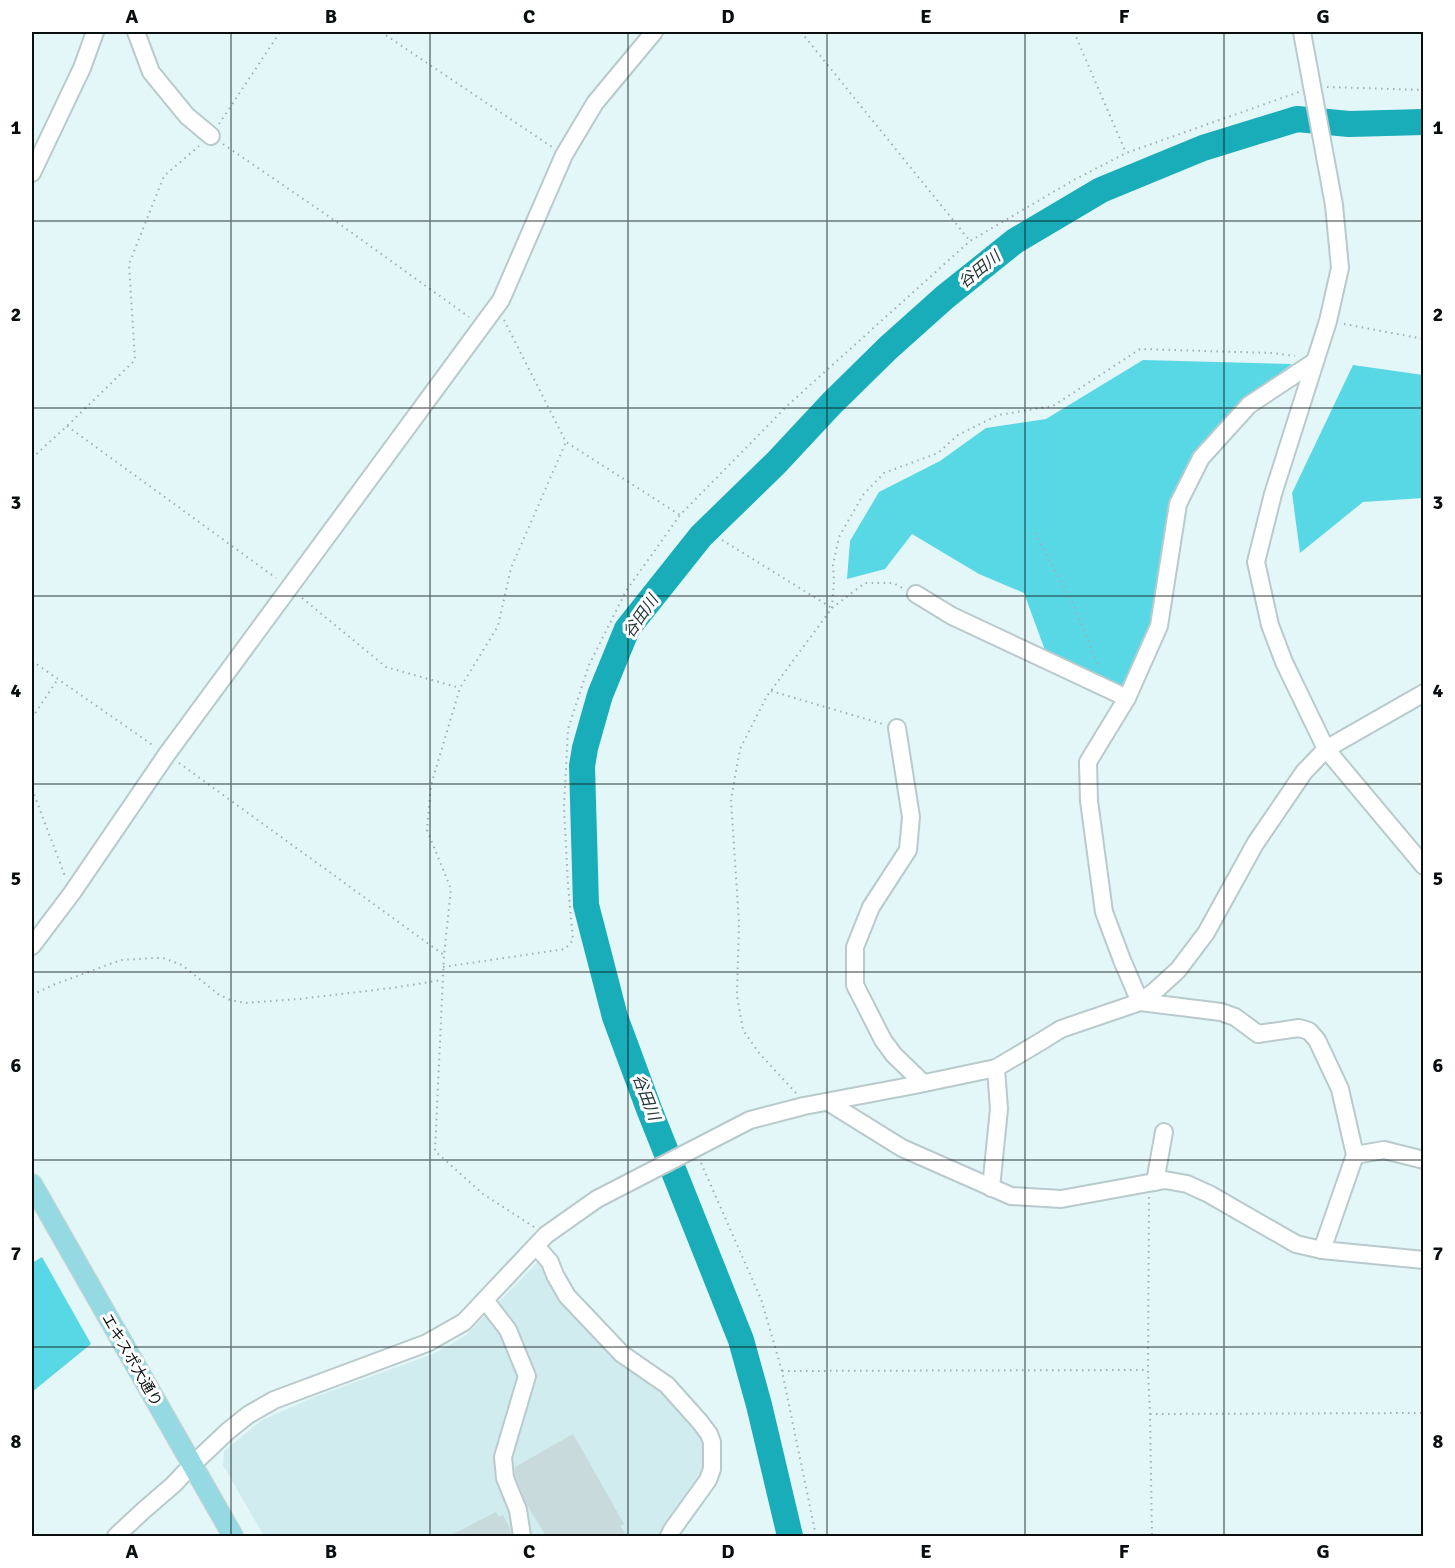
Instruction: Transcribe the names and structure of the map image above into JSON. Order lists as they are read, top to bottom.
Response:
{
  "streets": {
    "main road": ["エキスポ大通り"]
  },
  "water": ["谷田川"],
  "grid": {
    "columns": [
      "A",
      "B",
      "C",
      "D",
      "E",
      "F",
      "G"
    ],
    "rows": [
      "1",
      "2",
      "3",
      "4",
      "5",
      "6",
      "7",
      "8"
    ]
  }
}
